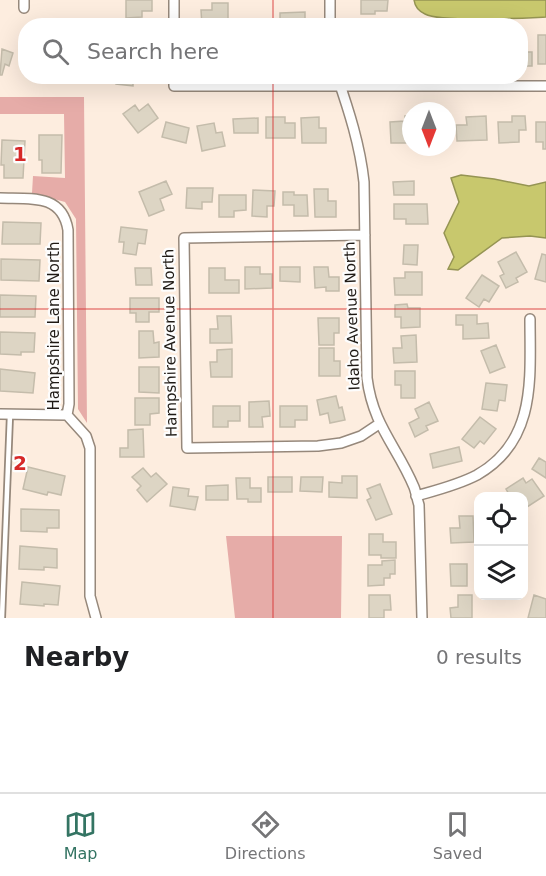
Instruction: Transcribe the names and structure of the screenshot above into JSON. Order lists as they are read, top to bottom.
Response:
{
  "streets": {
    "street": ["Idaho Avenue North", "Hampshire Lane North", "Hampshire Avenue North"]
  },
  "crossings": [
    ["Idaho Avenue North", "Hampshire Avenue North"]
  ],
  "north": "bottom",
  "page": {
    "search": "Search here",
    "heading": ["Nearby", "0 results"],
    "nav": ["Map", "Directions", "Saved"]
  },
  "grid": {
    "rows": ["1", "2"]
  }
}
